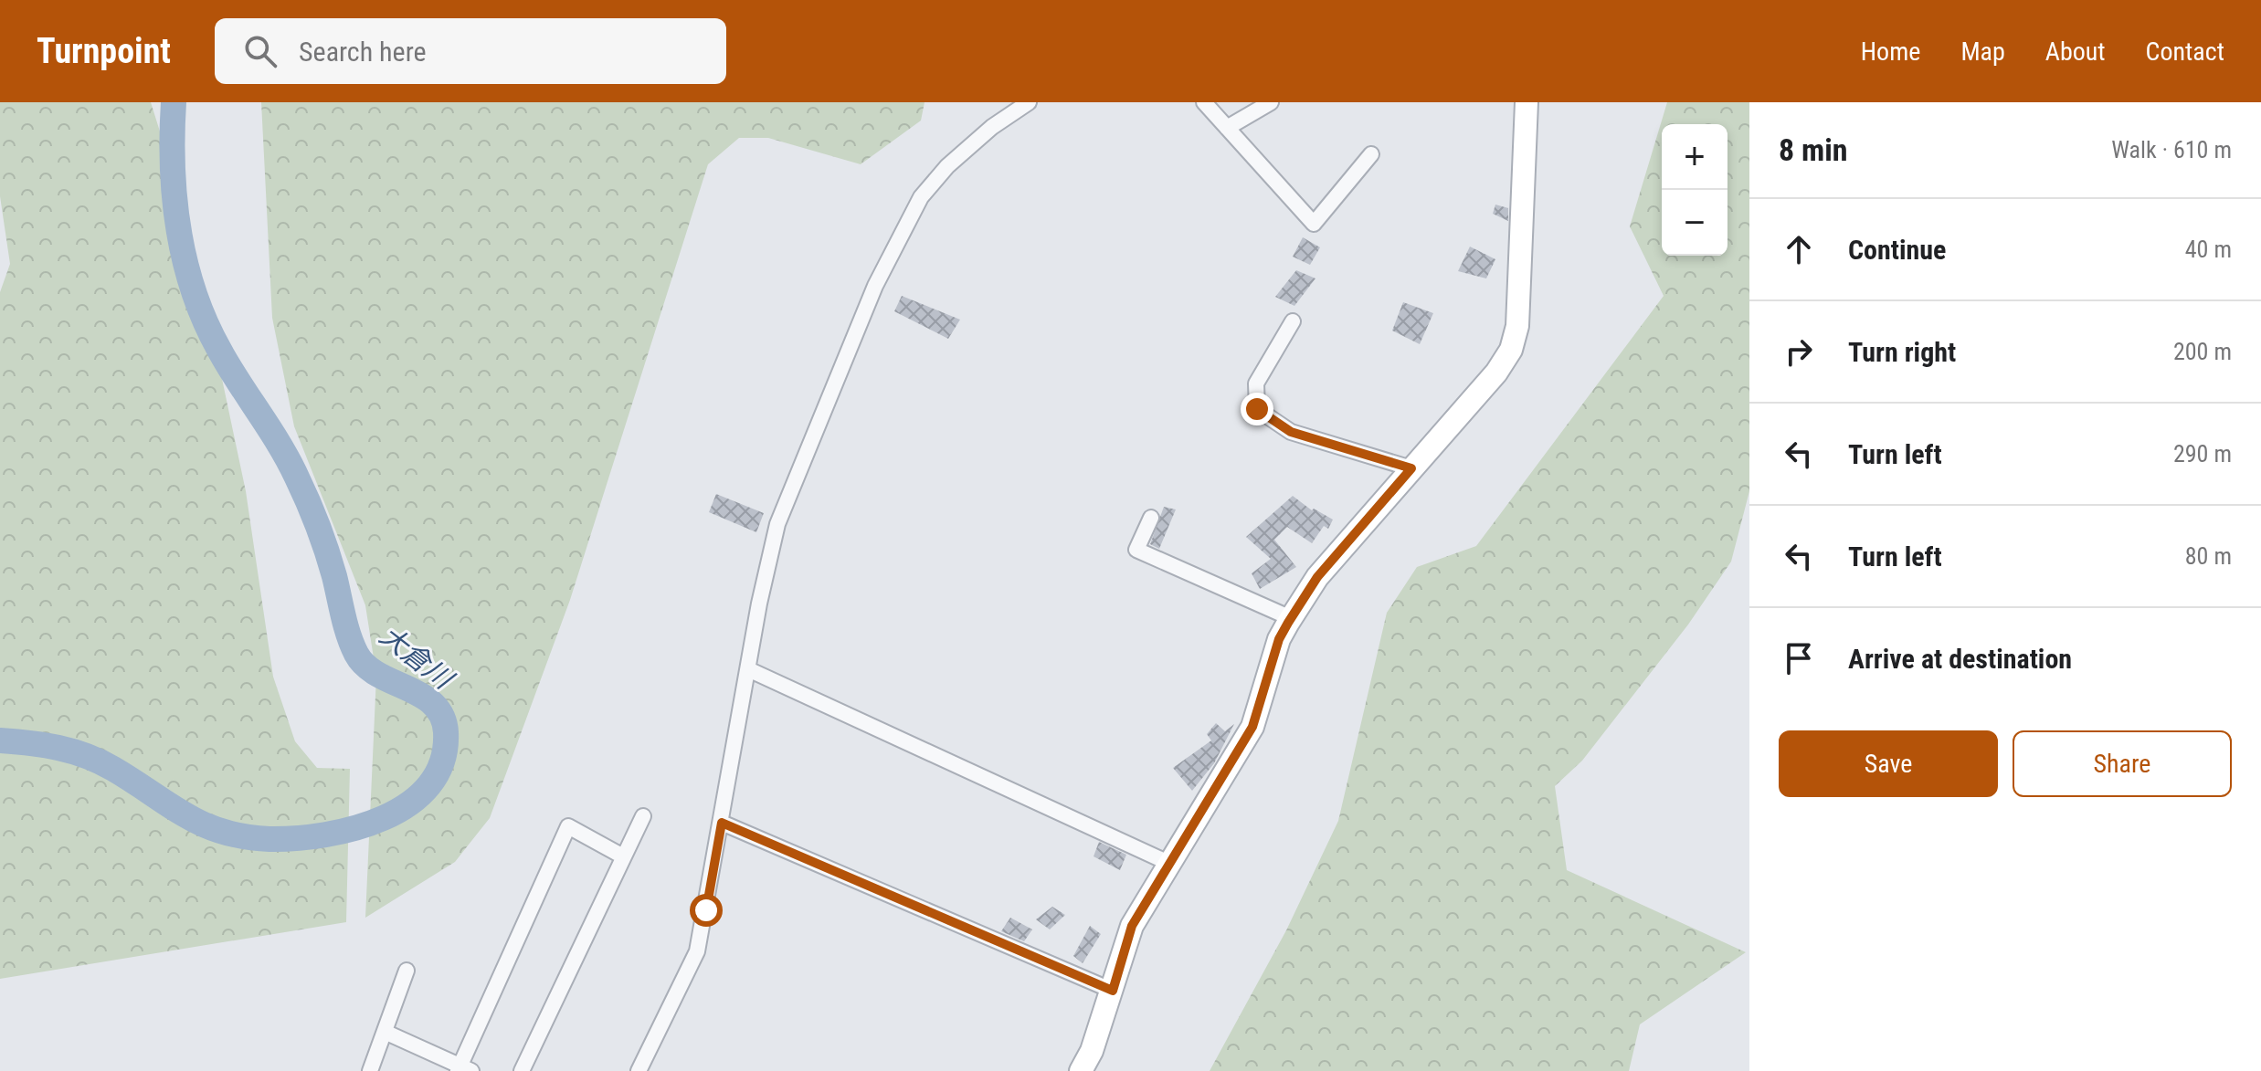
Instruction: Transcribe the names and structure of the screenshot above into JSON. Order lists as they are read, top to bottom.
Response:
{
  "water": ["大倉川"],
  "page": {
    "header": "Turnpoint",
    "search": "Search here",
    "nav": [
      "Home",
      "Map",
      "About",
      "Contact"
    ],
    "heading": ["8 min", "Walk · 610 m"],
    "map_buttons": ["+", "−"],
    "list": [
      ["Continue", "40 m"],
      ["Turn right", "200 m"],
      ["Turn left", "290 m"],
      ["Turn left", "80 m"],
      "Arrive at destination"
    ],
    "buttons": ["Save", "Share"]
  }
}
